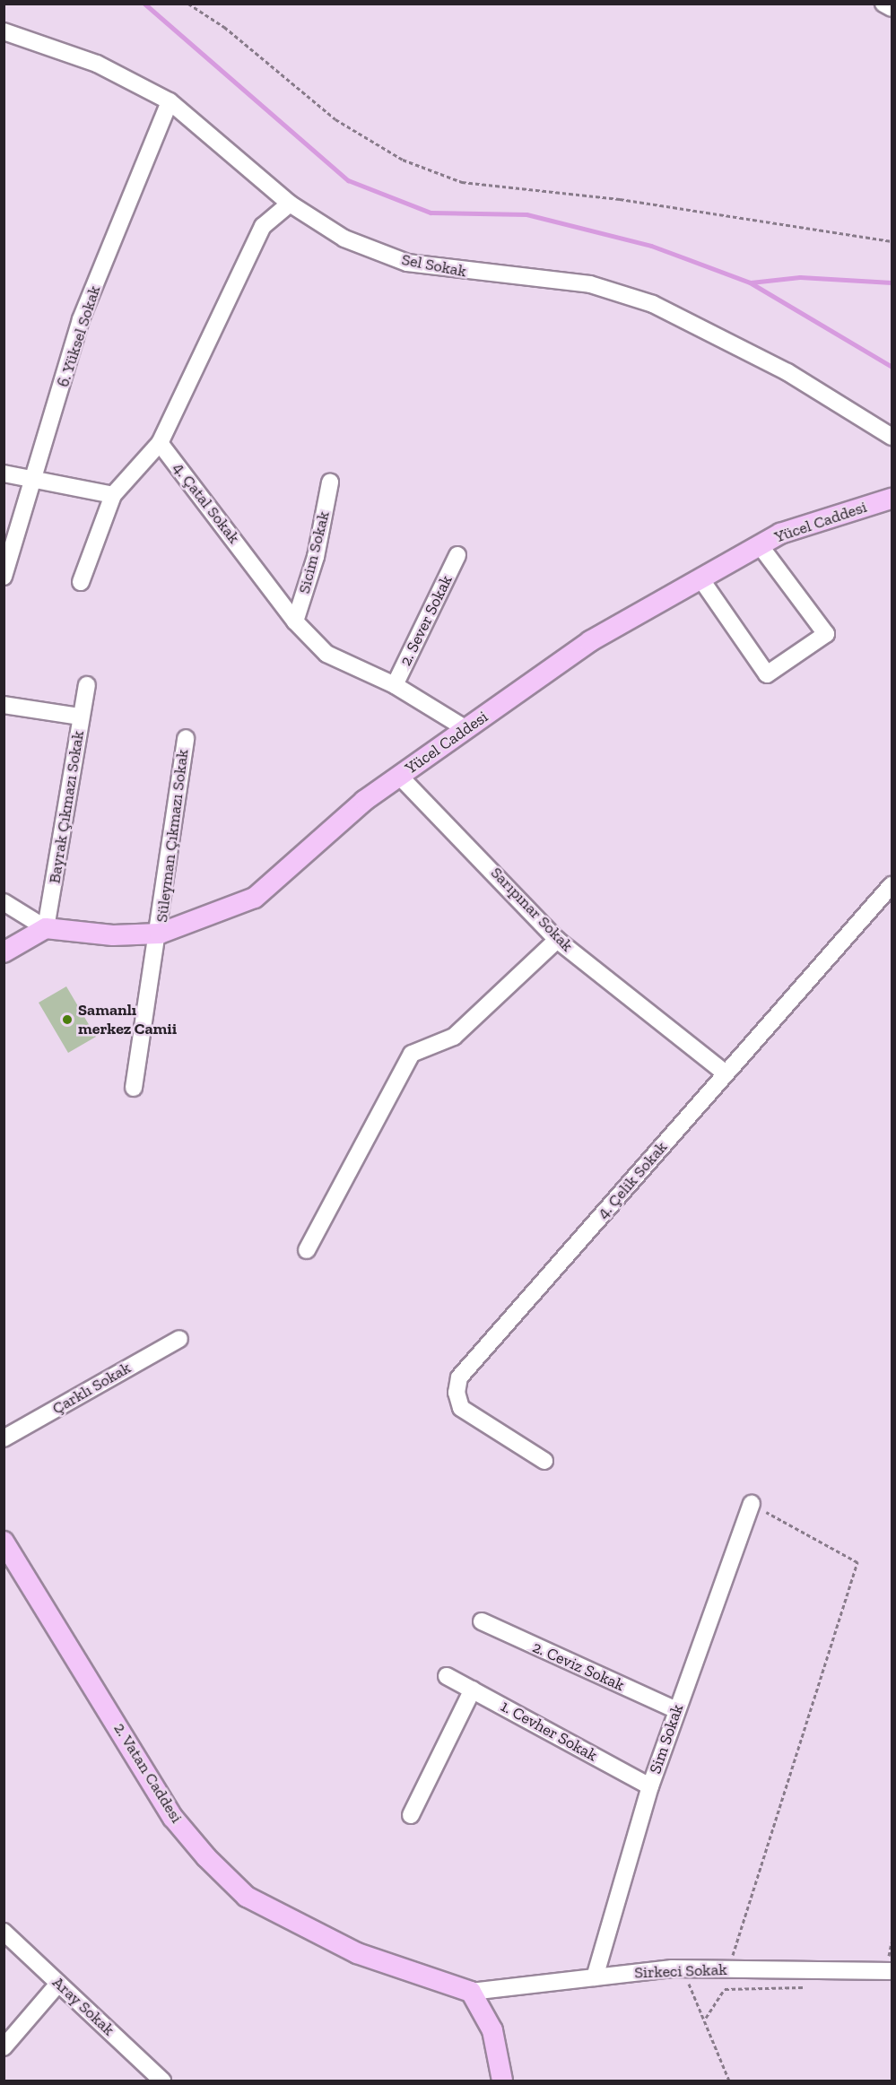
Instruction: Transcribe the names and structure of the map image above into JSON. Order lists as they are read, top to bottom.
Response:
{
  "streets": {
    "main road": ["Yücel Caddesi", "2. Vatan Caddesi"],
    "street": [
      "Sel Sokak",
      "6. Yüksel Sokak",
      "4. Çatal Sokak",
      "Sicim Sokak",
      "2. Sever Sokak",
      "Bayrak Çıkmazı Sokak",
      "Süleyman Çıkmazı Sokak",
      "Sarıpınar Sokak",
      "4. Çelik Sokak",
      "Çarklı Sokak",
      "2. Ceviz Sokak",
      "1. Cevher Sokak",
      "Sim Sokak",
      "Sirkeci Sokak",
      "Aray Sokak"
    ]
  },
  "crossings": [
    ["Sel Sokak", "6. Yüksel Sokak"],
    ["4. Çatal Sokak", "Yücel Caddesi"],
    ["4. Çatal Sokak", "Sicim Sokak"],
    ["4. Çatal Sokak", "2. Sever Sokak"],
    ["Yücel Caddesi", "Bayrak Çıkmazı Sokak"],
    ["Yücel Caddesi", "Süleyman Çıkmazı Sokak"],
    ["Yücel Caddesi", "Sarıpınar Sokak"],
    ["Sarıpınar Sokak", "4. Çelik Sokak"],
    ["2. Ceviz Sokak", "Sim Sokak"],
    ["1. Cevher Sokak", "Sim Sokak"],
    ["Sim Sokak", "Sirkeci Sokak"],
    ["2. Vatan Caddesi", "Sirkeci Sokak"]
  ],
  "places": ["Samanlı merkez Camii"]
}
